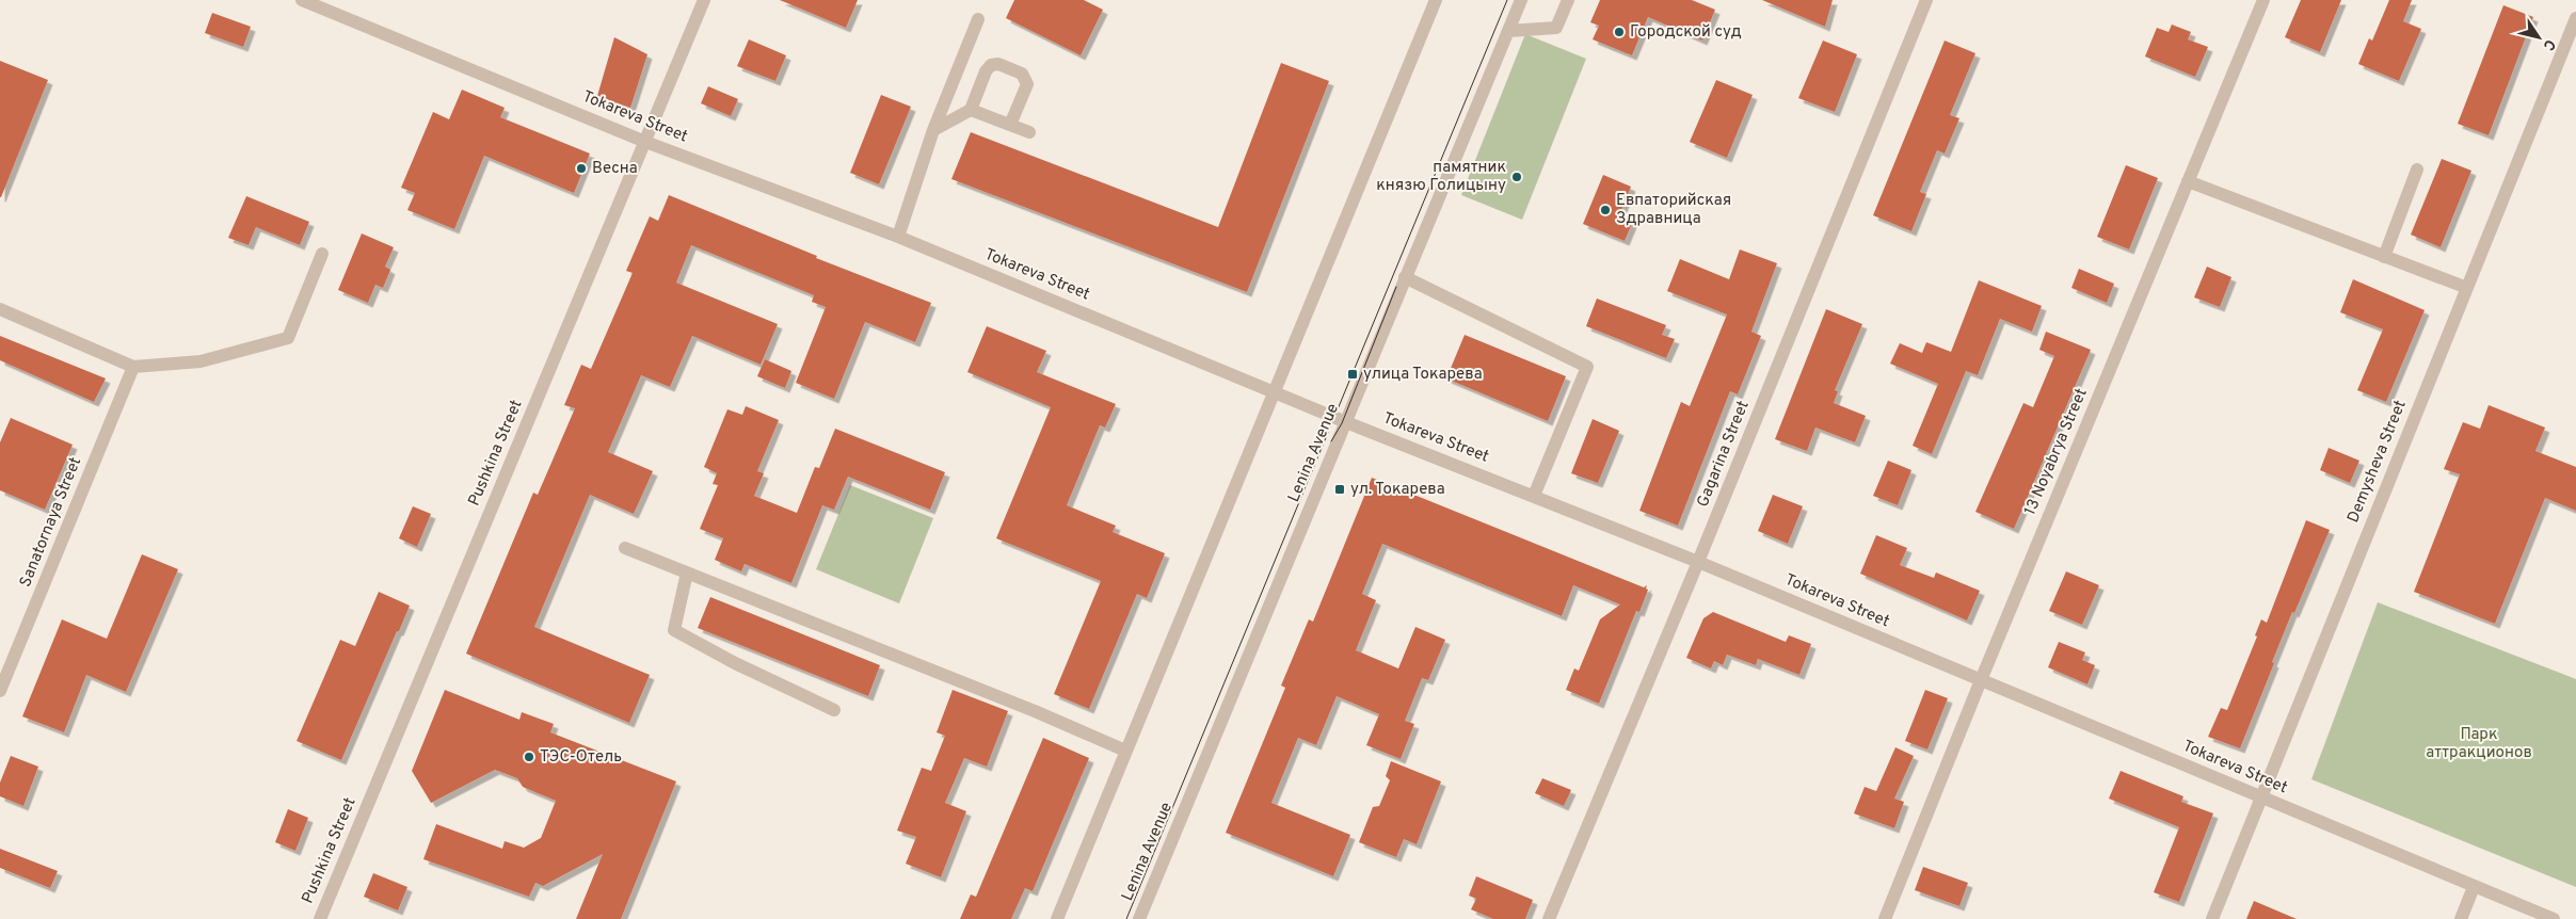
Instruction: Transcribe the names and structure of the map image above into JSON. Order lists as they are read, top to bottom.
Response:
{
  "streets": {
    "street": [
      "Tokareva Street",
      "13 Noyabrya Street",
      "Pushkina Street",
      "Lenina Avenue",
      "Gagarina Street",
      "Demysheva Street",
      "Sanatornaya Street"
    ]
  },
  "crossings": [
    ["Tokareva Street", "13 Noyabrya Street"],
    ["Tokareva Street", "Pushkina Street"],
    ["Tokareva Street", "Lenina Avenue"],
    ["Tokareva Street", "Gagarina Street"],
    ["Tokareva Street", "Demysheva Street"]
  ],
  "parks": ["Парк аттракционов"],
  "places": {
    "other": [
      "Городской суд",
      "Весна",
      "памятник князю Голицыну",
      "Евпаторийская Здравница",
      "ТЭС-Отель"
    ],
    "transit": ["улица Токарева", "ул. Токарева"]
  },
  "north": "bottom right"
}
